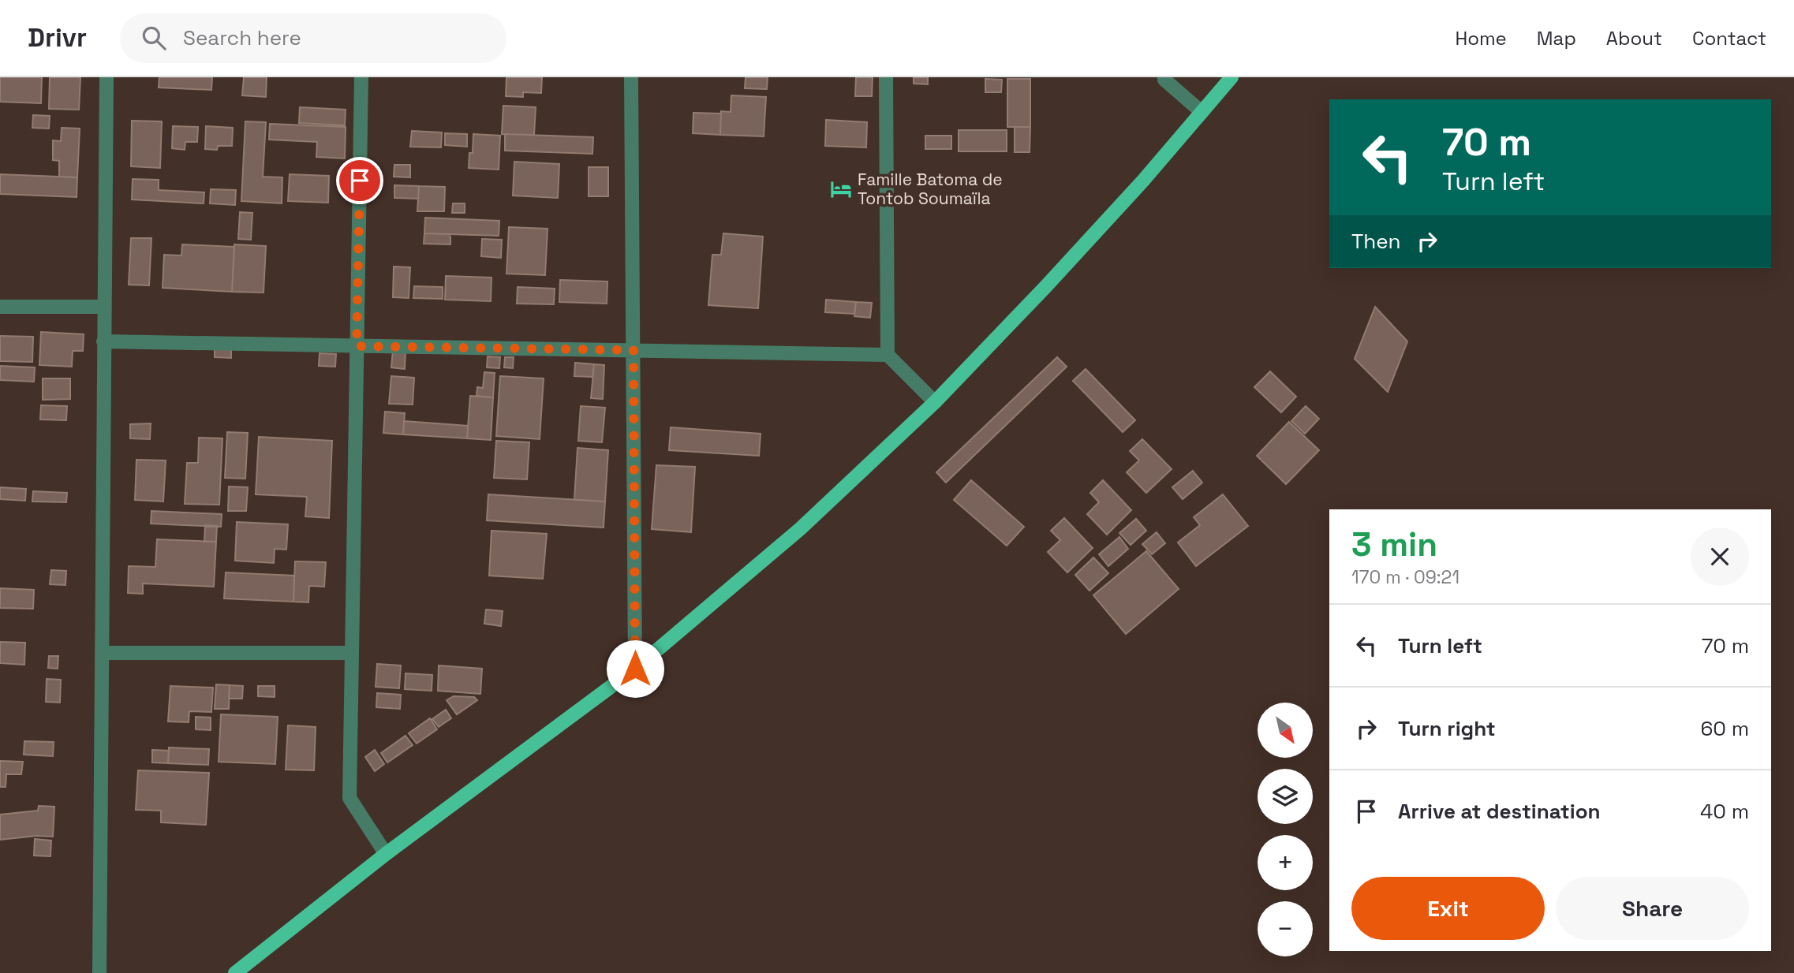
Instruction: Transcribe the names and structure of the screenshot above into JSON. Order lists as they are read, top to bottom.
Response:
{
  "places": {
    "hotel": ["Famille Batoma de Tontob Soumaïla"]
  },
  "north": "bottom right",
  "page": {
    "header": "Drivr",
    "search": "Search here",
    "nav": [
      "Home",
      "Map",
      "About",
      "Contact"
    ],
    "turn": ["70 m", "Turn left"],
    "then": "Then",
    "heading": ["3 min", "170 m · 09:21"],
    "list": [
      {
        "name": "Turn left",
        "value": "70 m"
      },
      {
        "name": "Turn right",
        "value": "60 m"
      },
      {
        "name": "Arrive at destination",
        "value": "40 m"
      }
    ],
    "map_buttons": ["+", "−"],
    "buttons": ["Exit", "Share"]
  }
}
